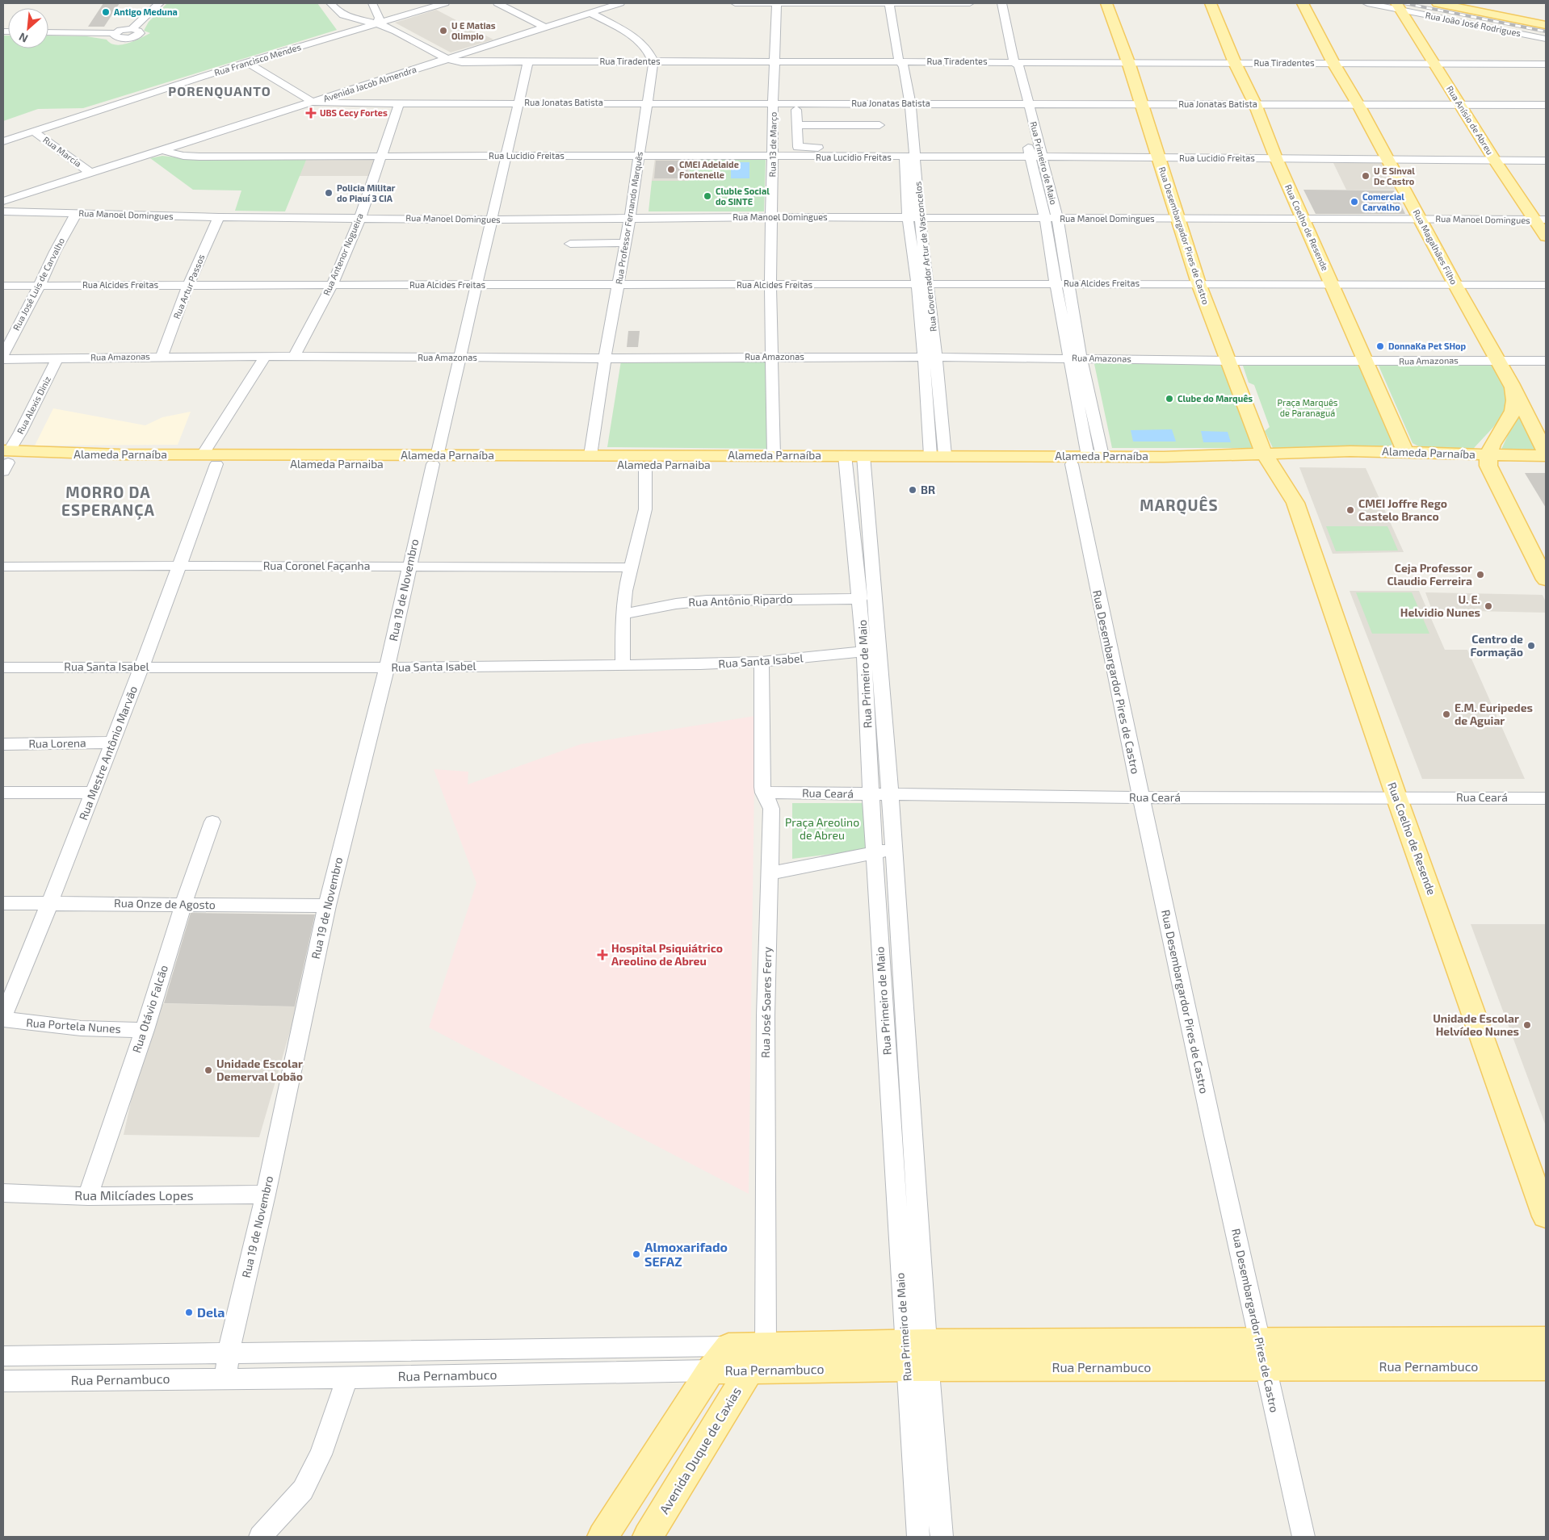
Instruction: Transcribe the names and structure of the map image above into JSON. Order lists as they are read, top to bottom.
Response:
{
  "streets": {
    "main road": [
      "Rua Anísio de Abreu",
      "Rua Coelho de Resende",
      "Rua Desembargador Pires de Castro",
      "Rua Magalhães Filho",
      "Alameda Parnaíba",
      "Alameda Parnaiba",
      "Rua Pernambuco",
      "Avenida Duque de Caxias"
    ],
    "street": [
      "Rua João José Rodrigues",
      "Rua Francisco Mendes",
      "Rua Tiradentes",
      "Avenida Jacob Almendra",
      "Rua Jonatas Batista",
      "Rua 13 de Março",
      "Rua Marcia",
      "Rua Lucidio Freitas",
      "Rua Primeiro de Maio",
      "Rua Manoel Domingues",
      "Rua Professor Fernando Marquês",
      "Rua Antenor Nogueira",
      "Rua Governador Artur de Vasconcelos",
      "Rua Alcides Freitas",
      "Rua José Luis de Carvalho",
      "Rua Artur Passos",
      "Rua Amazonas",
      "Rua Alexis Diniz",
      "Rua Coronel Façanha",
      "Rua 19 de Novembro",
      "Rua Antônio Ripardo",
      "Rua Santa Isabel",
      "Rua Desembargardor Pires de Castro",
      "Rua Lorena",
      "Rua Mestre Antônio Marvão",
      "Rua Ceará",
      "Rua Onze de Agosto",
      "Rua José Soares Ferry",
      "Rua Otávio Falcão",
      "Rua Portela Nunes",
      "Rua Milcíades Lopes"
    ]
  },
  "crossings": [
    ["Rua João José Rodrigues", "Rua Anísio de Abreu"],
    ["Rua Francisco Mendes", "Rua Tiradentes"],
    ["Rua Francisco Mendes", "Rua Marcia"],
    ["Rua Tiradentes", "Avenida Jacob Almendra"],
    ["Rua Tiradentes", "Rua Anísio de Abreu"],
    ["Rua Tiradentes", "Rua 13 de Março"],
    ["Rua Tiradentes", "Rua Primeiro de Maio"],
    ["Rua Tiradentes", "Rua Professor Fernando Marquês"],
    ["Rua Tiradentes", "Rua Coelho de Resende"],
    ["Rua Tiradentes", "Rua Desembargador Pires de Castro"],
    ["Rua Tiradentes", "Rua Magalhães Filho"],
    ["Rua Tiradentes", "Rua Governador Artur de Vasconcelos"],
    ["Rua Tiradentes", "Rua 19 de Novembro"],
    ["Avenida Jacob Almendra", "Rua Jonatas Batista"],
    ["Avenida Jacob Almendra", "Rua Marcia"],
    ["Avenida Jacob Almendra", "Rua Lucidio Freitas"],
    ["Rua Jonatas Batista", "Rua Anísio de Abreu"],
    ["Rua Jonatas Batista", "Rua 13 de Março"],
    ["Rua Jonatas Batista", "Rua Primeiro de Maio"],
    ["Rua Jonatas Batista", "Rua Professor Fernando Marquês"],
    ["Rua Jonatas Batista", "Rua Coelho de Resende"],
    ["Rua Jonatas Batista", "Rua Desembargador Pires de Castro"],
    ["Rua Jonatas Batista", "Rua Magalhães Filho"],
    ["Rua Jonatas Batista", "Rua Antenor Nogueira"],
    ["Rua Jonatas Batista", "Rua Governador Artur de Vasconcelos"],
    ["Rua Jonatas Batista", "Rua 19 de Novembro"],
    ["Rua Anísio de Abreu", "Rua Lucidio Freitas"],
    ["Rua Anísio de Abreu", "Rua Manoel Domingues"],
    ["Rua 13 de Março", "Rua Lucidio Freitas"],
    ["Rua 13 de Março", "Rua Manoel Domingues"],
    ["Rua 13 de Março", "Rua Alcides Freitas"],
    ["Rua 13 de Março", "Rua Amazonas"],
    ["Rua 13 de Março", "Alameda Parnaíba"],
    ["Rua Lucidio Freitas", "Rua Primeiro de Maio"],
    ["Rua Lucidio Freitas", "Rua Professor Fernando Marquês"],
    ["Rua Lucidio Freitas", "Rua Coelho de Resende"],
    ["Rua Lucidio Freitas", "Rua Desembargador Pires de Castro"],
    ["Rua Lucidio Freitas", "Rua Magalhães Filho"],
    ["Rua Lucidio Freitas", "Rua Antenor Nogueira"],
    ["Rua Lucidio Freitas", "Rua Governador Artur de Vasconcelos"],
    ["Rua Lucidio Freitas", "Rua 19 de Novembro"],
    ["Rua Primeiro de Maio", "Rua Manoel Domingues"],
    ["Rua Primeiro de Maio", "Rua Alcides Freitas"],
    ["Rua Primeiro de Maio", "Rua Amazonas"],
    ["Rua Primeiro de Maio", "Alameda Parnaíba"],
    ["Rua Primeiro de Maio", "Alameda Parnaiba"],
    ["Rua Primeiro de Maio", "Rua Antônio Ripardo"],
    ["Rua Primeiro de Maio", "Rua Santa Isabel"],
    ["Rua Primeiro de Maio", "Rua Ceará"],
    ["Rua Primeiro de Maio", "Rua Pernambuco"],
    ["Rua Manoel Domingues", "Rua Professor Fernando Marquês"],
    ["Rua Manoel Domingues", "Rua Coelho de Resende"],
    ["Rua Manoel Domingues", "Rua Desembargador Pires de Castro"],
    ["Rua Manoel Domingues", "Rua Magalhães Filho"],
    ["Rua Manoel Domingues", "Rua Antenor Nogueira"],
    ["Rua Manoel Domingues", "Rua Governador Artur de Vasconcelos"],
    ["Rua Manoel Domingues", "Rua José Luis de Carvalho"],
    ["Rua Manoel Domingues", "Rua Artur Passos"],
    ["Rua Manoel Domingues", "Rua 19 de Novembro"],
    ["Rua Professor Fernando Marquês", "Rua Alcides Freitas"],
    ["Rua Professor Fernando Marquês", "Rua Amazonas"],
    ["Rua Professor Fernando Marquês", "Alameda Parnaíba"],
    ["Rua Coelho de Resende", "Rua Desembargador Pires de Castro"],
    ["Rua Coelho de Resende", "Rua Alcides Freitas"],
    ["Rua Coelho de Resende", "Rua Amazonas"],
    ["Rua Coelho de Resende", "Alameda Parnaíba"],
    ["Rua Coelho de Resende", "Rua Ceará"],
    ["Rua Desembargador Pires de Castro", "Rua Alcides Freitas"],
    ["Rua Desembargador Pires de Castro", "Rua Amazonas"],
    ["Rua Desembargador Pires de Castro", "Alameda Parnaíba"],
    ["Rua Magalhães Filho", "Rua Alcides Freitas"],
    ["Rua Magalhães Filho", "Rua Amazonas"],
    ["Rua Magalhães Filho", "Alameda Parnaíba"],
    ["Rua Antenor Nogueira", "Rua Alcides Freitas"],
    ["Rua Antenor Nogueira", "Rua Amazonas"],
    ["Rua Governador Artur de Vasconcelos", "Rua Alcides Freitas"],
    ["Rua Governador Artur de Vasconcelos", "Rua Amazonas"],
    ["Rua Governador Artur de Vasconcelos", "Alameda Parnaíba"],
    ["Rua Alcides Freitas", "Rua José Luis de Carvalho"],
    ["Rua Alcides Freitas", "Rua Artur Passos"],
    ["Rua Alcides Freitas", "Rua 19 de Novembro"],
    ["Rua Artur Passos", "Rua Amazonas"],
    ["Rua Amazonas", "Rua Alexis Diniz"],
    ["Rua Amazonas", "Rua 19 de Novembro"],
    ["Rua Amazonas", "Rua Mestre Antônio Marvão"],
    ["Rua Alexis Diniz", "Alameda Parnaiba"],
    ["Alameda Parnaíba", "Alameda Parnaiba"],
    ["Alameda Parnaíba", "Rua 19 de Novembro"],
    ["Alameda Parnaíba", "Rua Desembargardor Pires de Castro"],
    ["Alameda Parnaiba", "Rua 19 de Novembro"],
    ["Alameda Parnaiba", "Rua Mestre Antônio Marvão"],
    ["Rua Coronel Façanha", "Rua 19 de Novembro"],
    ["Rua Coronel Façanha", "Rua Mestre Antônio Marvão"],
    ["Rua 19 de Novembro", "Rua Santa Isabel"],
    ["Rua 19 de Novembro", "Rua Onze de Agosto"],
    ["Rua 19 de Novembro", "Rua Milcíades Lopes"],
    ["Rua 19 de Novembro", "Rua Pernambuco"],
    ["Rua Santa Isabel", "Rua Mestre Antônio Marvão"],
    ["Rua Santa Isabel", "Rua José Soares Ferry"],
    ["Rua Desembargardor Pires de Castro", "Rua Ceará"],
    ["Rua Desembargardor Pires de Castro", "Rua Pernambuco"],
    ["Rua Lorena", "Rua Mestre Antônio Marvão"],
    ["Rua Mestre Antônio Marvão", "Rua Onze de Agosto"],
    ["Rua Mestre Antônio Marvão", "Rua Portela Nunes"],
    ["Rua Ceará", "Rua José Soares Ferry"],
    ["Rua Onze de Agosto", "Rua Otávio Falcão"],
    ["Rua José Soares Ferry", "Rua Pernambuco"],
    ["Rua Otávio Falcão", "Rua Portela Nunes"],
    ["Rua Otávio Falcão", "Rua Milcíades Lopes"],
    ["Rua Pernambuco", "Avenida Duque de Caxias"]
  ],
  "districts": ["PORENQUANTO", "MORRO DA ESPERANÇA", "MARQUÊS"],
  "parks": ["Praça Marquês de Paranaguá", "Praça Areolino de Abreu"],
  "places": {
    "other": [
      "Antigo Meduna",
      "U E Matias Olimpio",
      "CMEI Adelaide Fontenelle",
      "U E Sinval De Castro",
      "Policia Militar do Piauí 3 CIA",
      "Cluble Social do SINTE",
      "Comercial Carvalho",
      "DonnaKa Pet SHop",
      "Clube do Marquês",
      "BR",
      "CMEI Joffre Rego Castelo Branco",
      "Ceja Professor Claudio Ferreira",
      "U. E. Helvidio Nunes",
      "Centro de Formação",
      "E.M. Euripedes de Aguiar",
      "Unidade Escolar Helvídeo Nunes",
      "Unidade Escolar Demerval Lobão",
      "Almoxarifado SEFAZ",
      "Dela"
    ],
    "health": ["UBS Cecy Fortes", "Hospital Psiquiátrico Areolino de Abreu"]
  },
  "north": "bottom left"
}
